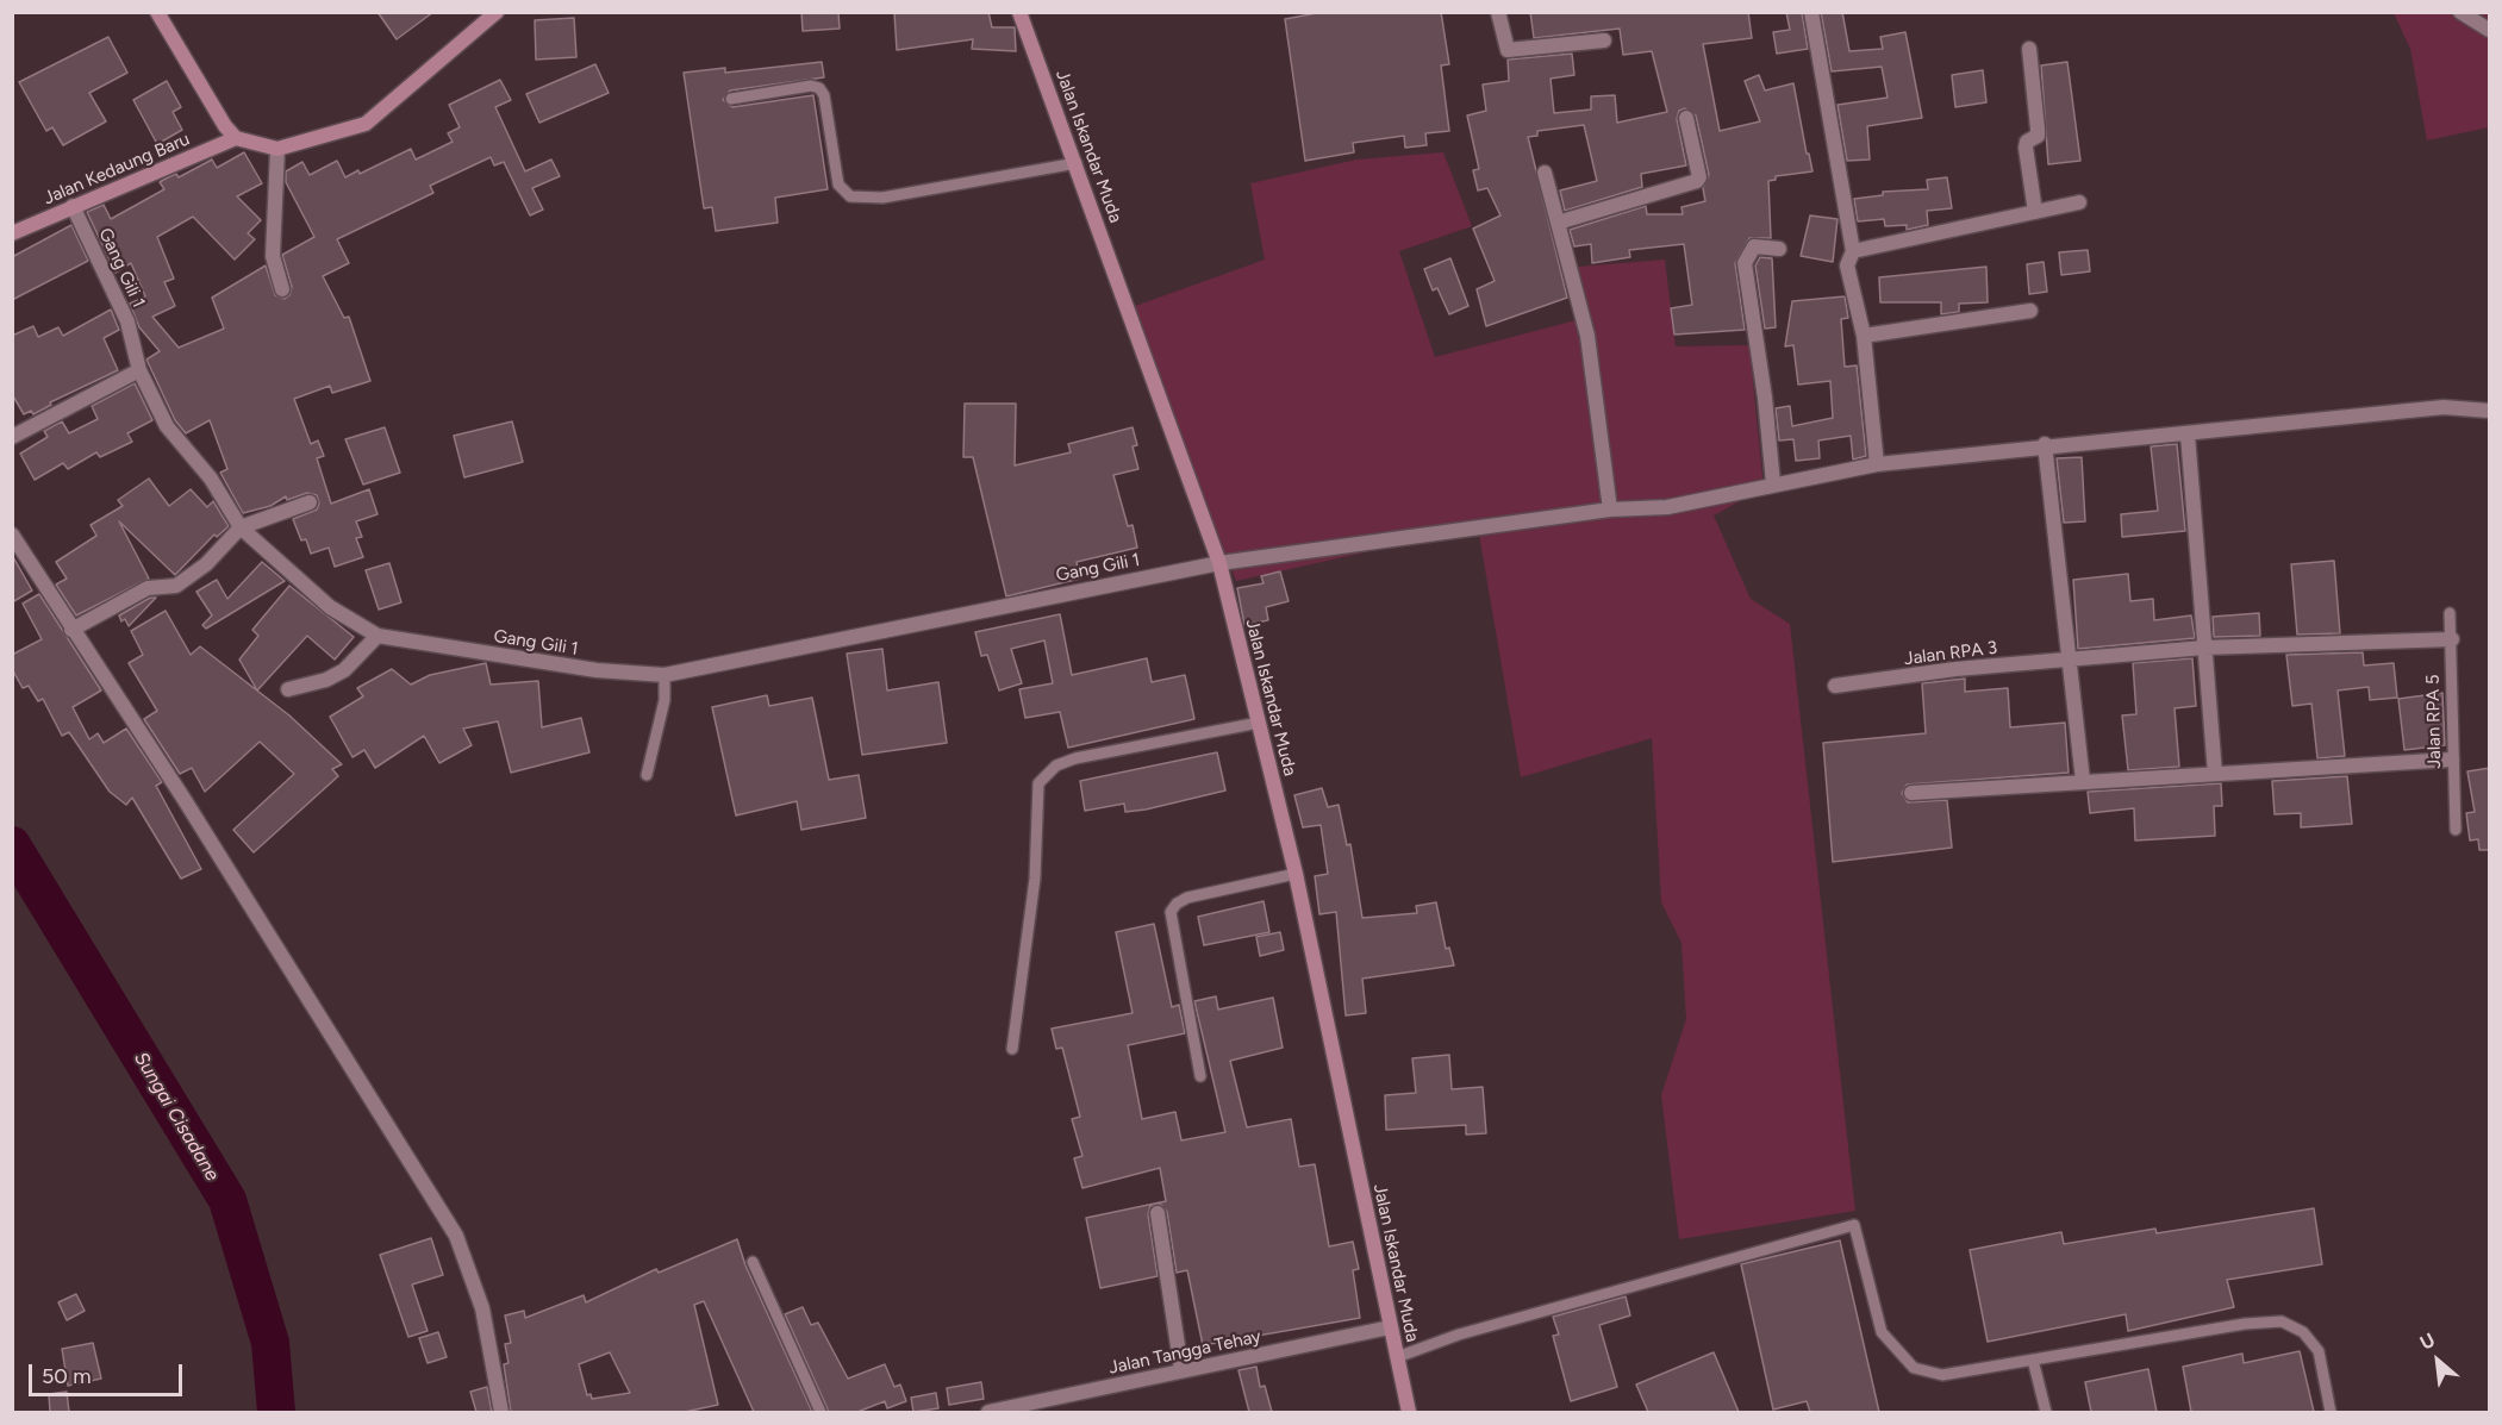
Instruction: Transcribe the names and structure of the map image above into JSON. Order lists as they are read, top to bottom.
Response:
{
  "streets": {
    "street": [
      "Jalan Iskandar Muda",
      "Jalan Kedaung Baru",
      "Gang Gili 1",
      "Jalan RPA 3",
      "Jalan Tangga Tehay"
    ],
    "lane": ["Jalan RPA 5"]
  },
  "crossings": [
    ["Jalan Iskandar Muda", "Gang Gili 1"],
    ["Jalan Iskandar Muda", "Jalan Tangga Tehay"],
    ["Jalan Kedaung Baru", "Gang Gili 1"],
    ["Jalan RPA 3", "Jalan RPA 5"]
  ],
  "water": ["Sungai Cisadane"],
  "scale_bar": "50 m",
  "north": "top left"
}
